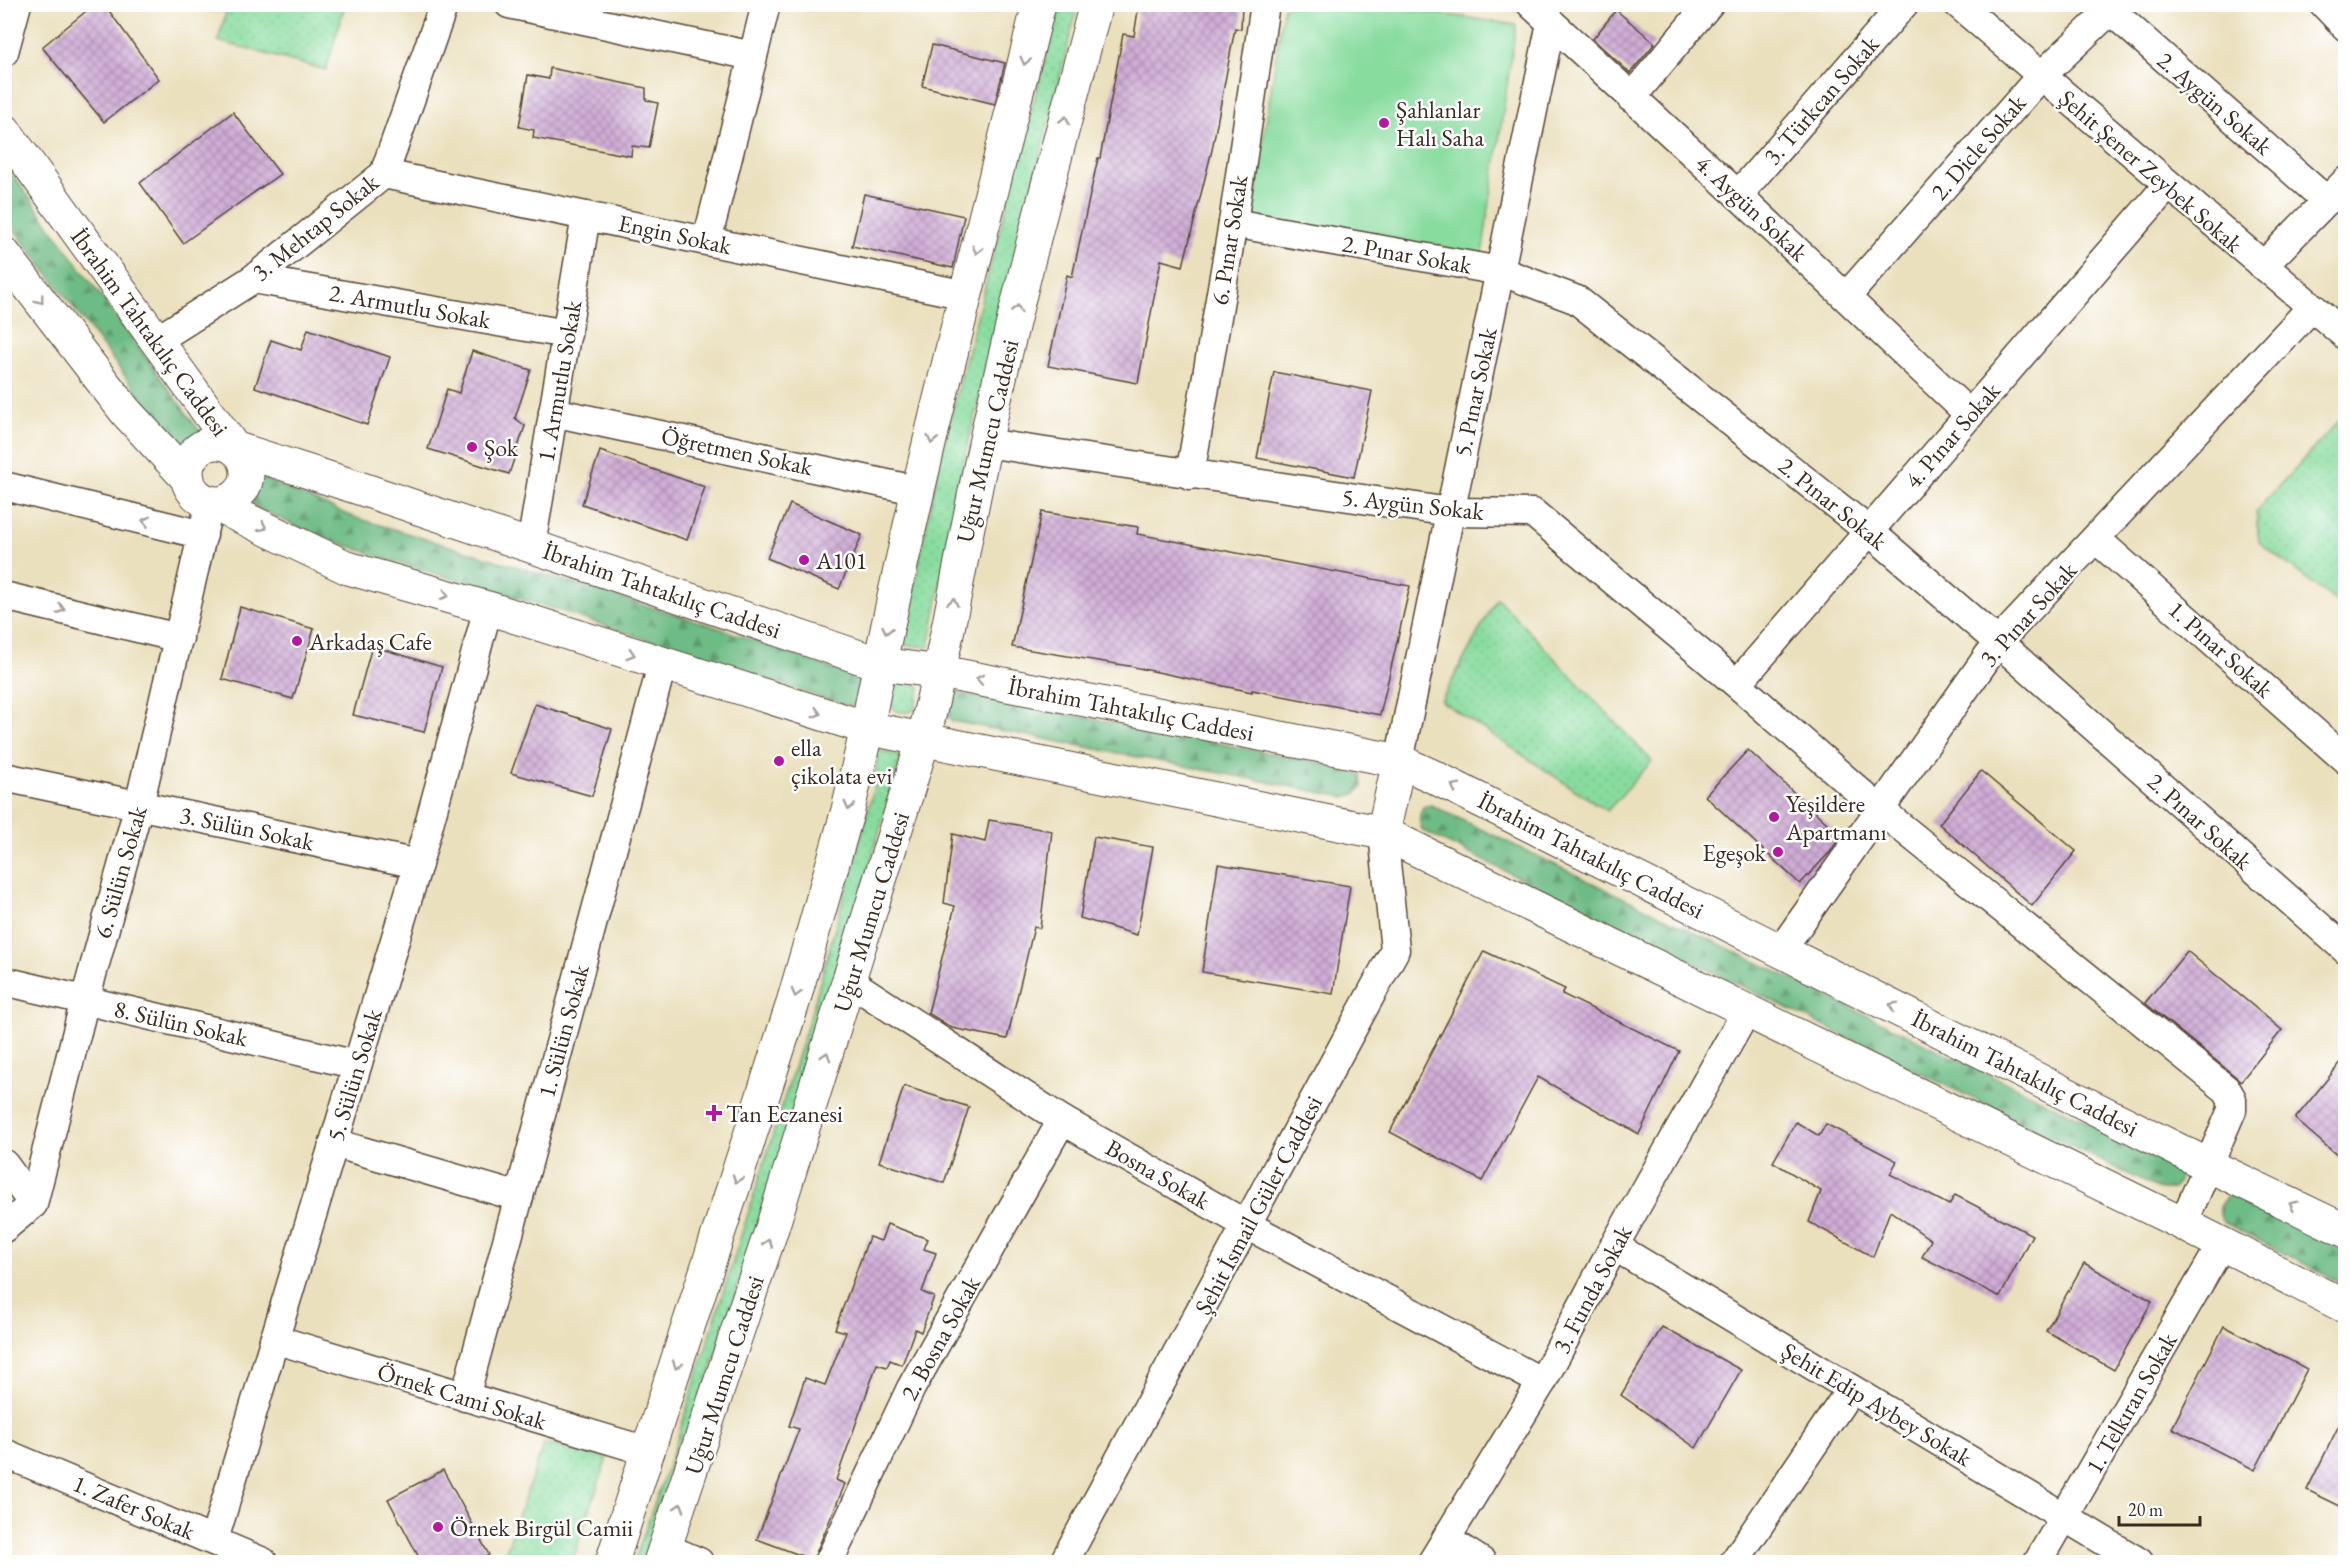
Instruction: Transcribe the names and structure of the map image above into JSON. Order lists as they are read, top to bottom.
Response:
{
  "streets": {
    "main road": ["İbrahim Tahtakılıç Caddesi", "Uğur Mumcu Caddesi"],
    "street": [
      "3. Türkcan Sokak",
      "2. Aygün Sokak",
      "2. Dicle Sokak",
      "Şehit Şener Zeybek Sokak",
      "4. Aygün Sokak",
      "3. Mehtap Sokak",
      "Engin Sokak",
      "6. Pınar Sokak",
      "2. Pınar Sokak",
      "2. Armutlu Sokak",
      "1. Armutlu Sokak",
      "5. Pınar Sokak",
      "4. Pınar Sokak",
      "Öğretmen Sokak",
      "5. Aygün Sokak",
      "3. Pınar Sokak",
      "1. Pınar Sokak",
      "3. Sülün Sokak",
      "6. Sülün Sokak",
      "8. Sülün Sokak",
      "1. Sülün Sokak",
      "5. Sülün Sokak",
      "Bosna Sokak",
      "Şehit İsmail Güler Caddesi",
      "3. Funda Sokak",
      "2. Bosna Sokak",
      "Örnek Cami Sokak",
      "1. Telkıran Sokak",
      "Şehit Edip Aybey Sokak",
      "1. Zafer Sokak"
    ]
  },
  "crossings": [
    ["3. Türkcan Sokak", "4. Aygün Sokak"],
    ["2. Aygün Sokak", "2. Dicle Sokak"],
    ["2. Dicle Sokak", "Şehit Şener Zeybek Sokak"],
    ["2. Dicle Sokak", "4. Aygün Sokak"],
    ["Şehit Şener Zeybek Sokak", "4. Pınar Sokak"],
    ["Şehit Şener Zeybek Sokak", "3. Pınar Sokak"],
    ["4. Aygün Sokak", "5. Pınar Sokak"],
    ["4. Aygün Sokak", "4. Pınar Sokak"],
    ["3. Mehtap Sokak", "Engin Sokak"],
    ["3. Mehtap Sokak", "2. Armutlu Sokak"],
    ["3. Mehtap Sokak", "İbrahim Tahtakılıç Caddesi"],
    ["Engin Sokak", "1. Armutlu Sokak"],
    ["Engin Sokak", "Uğur Mumcu Caddesi"],
    ["6. Pınar Sokak", "2. Pınar Sokak"],
    ["6. Pınar Sokak", "5. Aygün Sokak"],
    ["2. Pınar Sokak", "5. Pınar Sokak"],
    ["2. Pınar Sokak", "4. Pınar Sokak"],
    ["2. Pınar Sokak", "3. Pınar Sokak"],
    ["2. Armutlu Sokak", "1. Armutlu Sokak"],
    ["İbrahim Tahtakılıç Caddesi", "1. Armutlu Sokak"],
    ["İbrahim Tahtakılıç Caddesi", "5. Pınar Sokak"],
    ["İbrahim Tahtakılıç Caddesi", "Uğur Mumcu Caddesi"],
    ["İbrahim Tahtakılıç Caddesi", "5. Aygün Sokak"],
    ["İbrahim Tahtakılıç Caddesi", "3. Pınar Sokak"],
    ["İbrahim Tahtakılıç Caddesi", "6. Sülün Sokak"],
    ["1. Armutlu Sokak", "Öğretmen Sokak"],
    ["5. Pınar Sokak", "5. Aygün Sokak"],
    ["4. Pınar Sokak", "5. Aygün Sokak"],
    ["Uğur Mumcu Caddesi", "Öğretmen Sokak"],
    ["Uğur Mumcu Caddesi", "5. Aygün Sokak"],
    ["Uğur Mumcu Caddesi", "Bosna Sokak"],
    ["Uğur Mumcu Caddesi", "Örnek Cami Sokak"],
    ["5. Aygün Sokak", "3. Pınar Sokak"],
    ["3. Pınar Sokak", "1. Pınar Sokak"],
    ["3. Sülün Sokak", "6. Sülün Sokak"],
    ["3. Sülün Sokak", "5. Sülün Sokak"],
    ["6. Sülün Sokak", "8. Sülün Sokak"],
    ["8. Sülün Sokak", "5. Sülün Sokak"],
    ["1. Sülün Sokak", "Örnek Cami Sokak"],
    ["5. Sülün Sokak", "Örnek Cami Sokak"],
    ["5. Sülün Sokak", "1. Zafer Sokak"],
    ["Bosna Sokak", "Şehit İsmail Güler Caddesi"],
    ["Bosna Sokak", "3. Funda Sokak"],
    ["Bosna Sokak", "2. Bosna Sokak"],
    ["3. Funda Sokak", "Şehit Edip Aybey Sokak"],
    ["1. Telkıran Sokak", "Şehit Edip Aybey Sokak"]
  ],
  "places": {
    "other": [
      "Şahlanlar Halı Saha",
      "Şok",
      "A101",
      "Arkadaş Cafe",
      "ella çikolata evi",
      "Yeşildere Apartmanı",
      "Egeşok",
      "Örnek Birgül Camii"
    ],
    "health": ["Tan Eczanesi"]
  },
  "scale_bar": "20 m"
}
